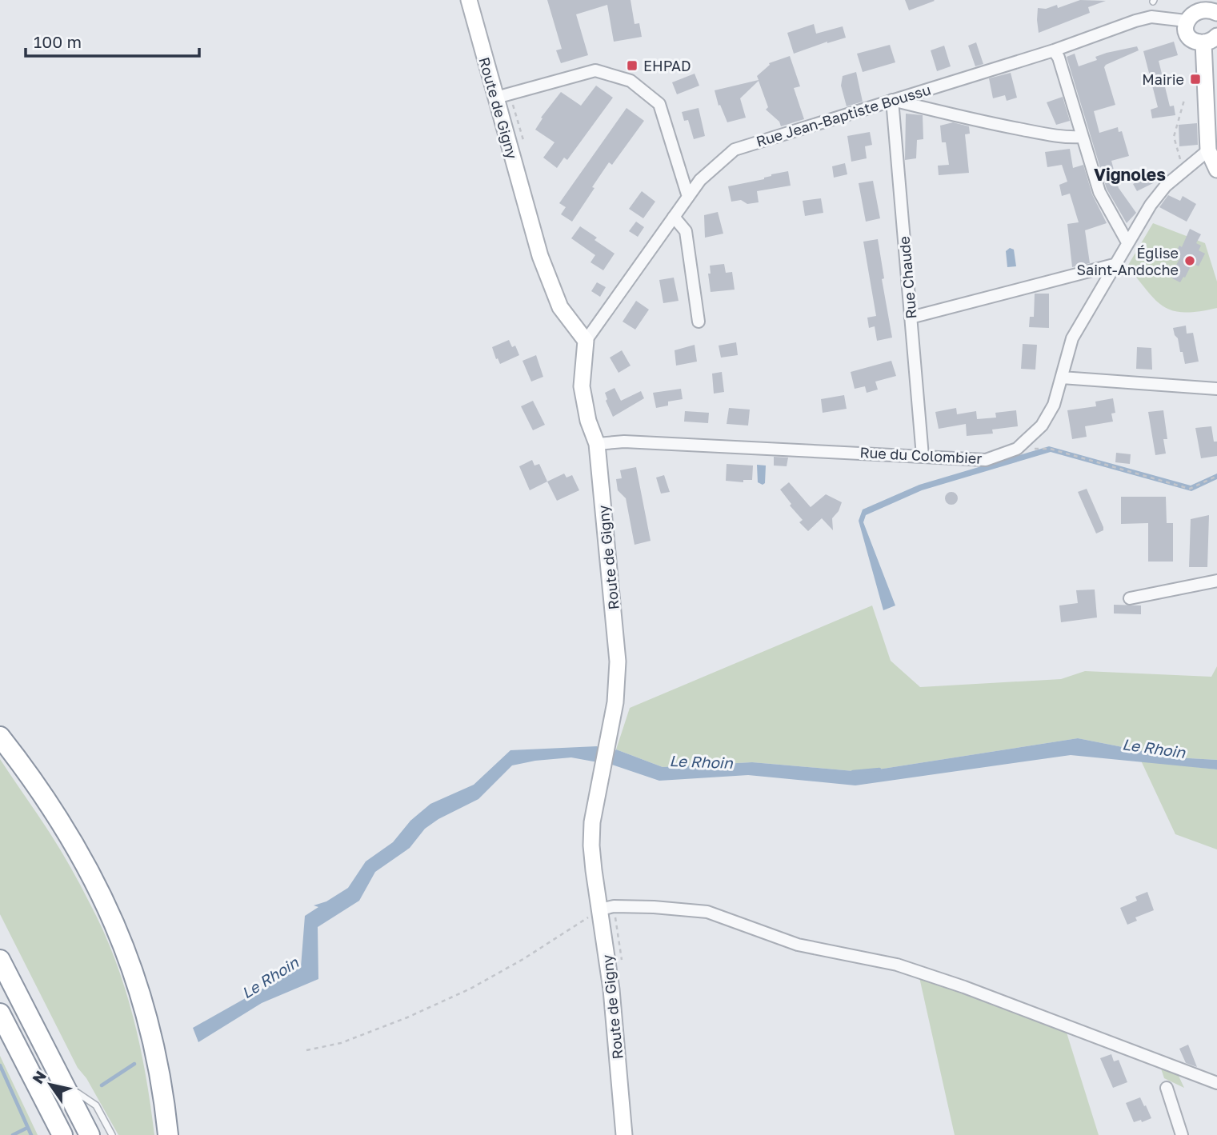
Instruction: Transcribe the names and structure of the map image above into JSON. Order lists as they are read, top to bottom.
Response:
{
  "streets": {
    "street": [
      "Route de Gigny",
      "Rue Jean-Baptiste Boussu",
      "Rue Chaude",
      "Rue du Colombier"
    ]
  },
  "crossings": [
    ["Route de Gigny", "Rue Jean-Baptiste Boussu"],
    ["Route de Gigny", "Rue du Colombier"],
    ["Rue Jean-Baptiste Boussu", "Rue Chaude"],
    ["Rue Chaude", "Rue du Colombier"]
  ],
  "districts": ["Vignoles"],
  "water": ["Le Rhoin"],
  "places": {
    "transit": ["EHPAD", "Mairie"],
    "other": ["Église Saint-Andoche"]
  },
  "scale_bar": "100 m",
  "north": "top left"
}
